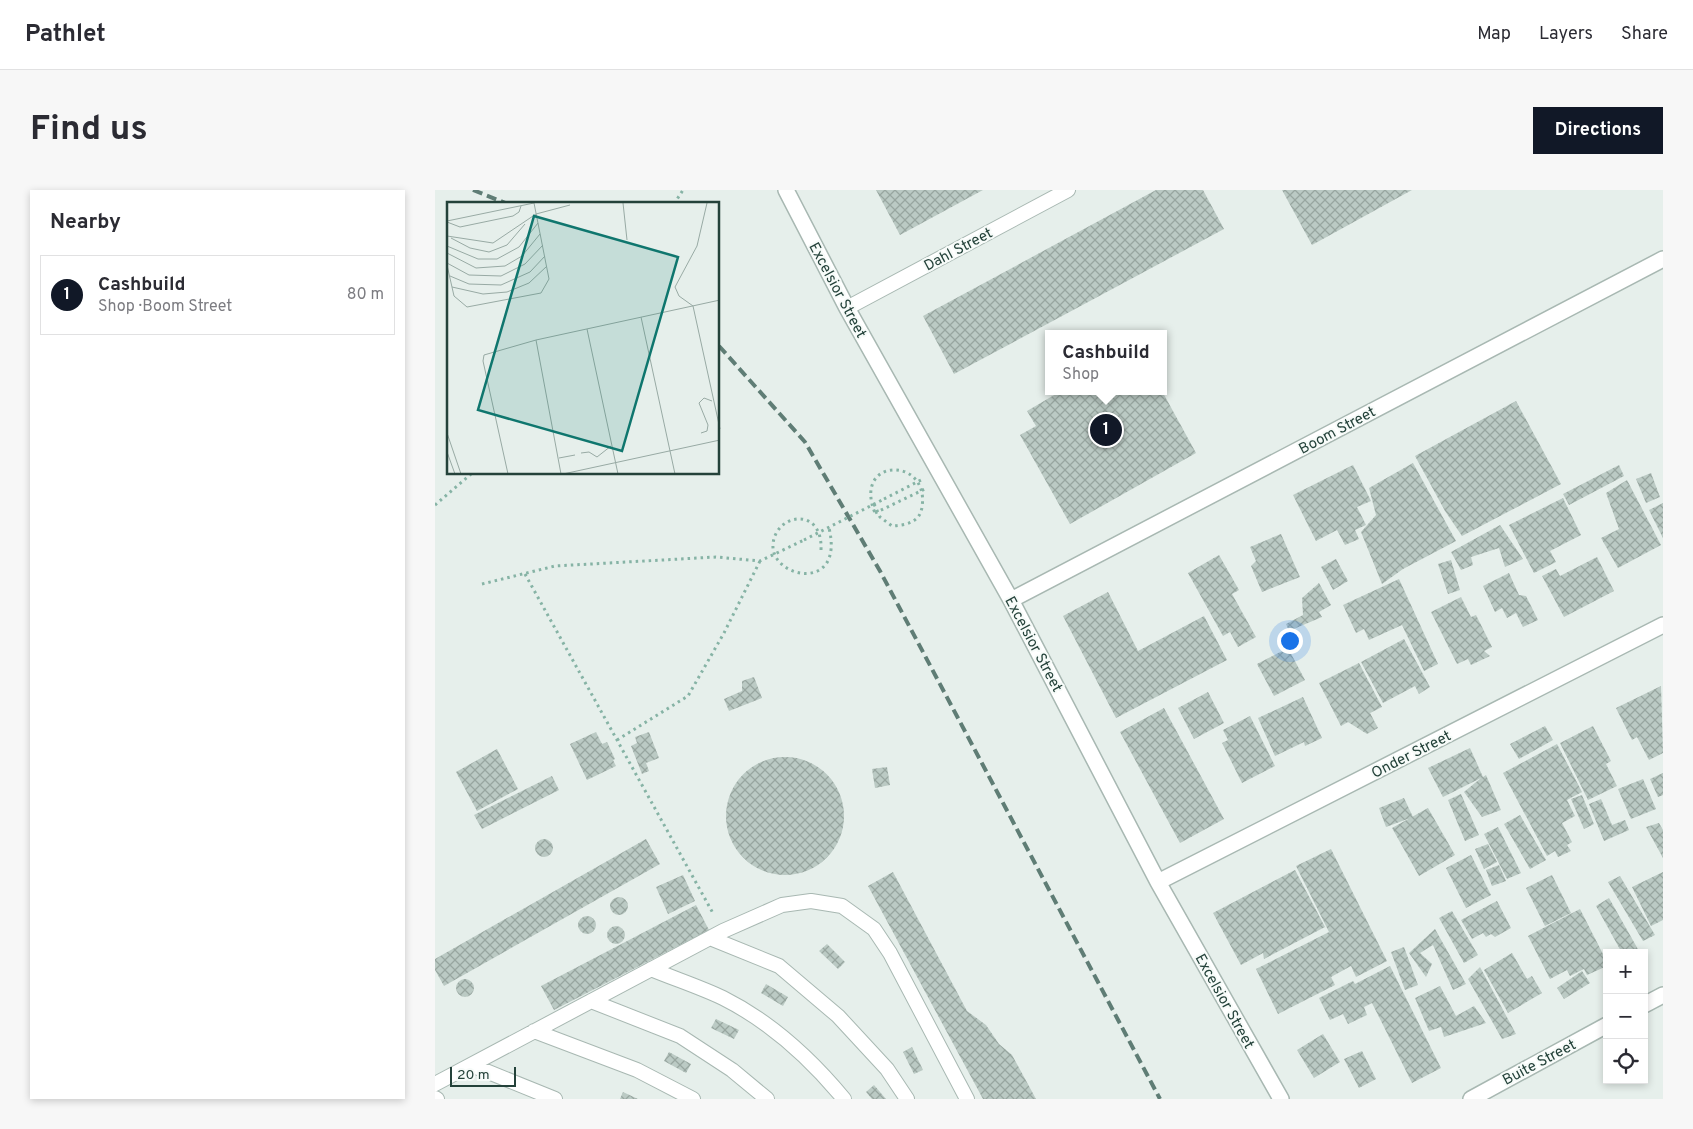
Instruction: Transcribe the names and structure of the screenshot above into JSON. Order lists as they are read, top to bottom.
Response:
{
  "streets": {
    "street": [
      "Excelsior Street",
      "Boom Street",
      "Onder Street",
      "Buite Street"
    ],
    "lane": ["Dahl Street"]
  },
  "crossings": [
    ["Dahl Street", "Excelsior Street"],
    ["Excelsior Street", "Boom Street"],
    ["Excelsior Street", "Onder Street"]
  ],
  "scale_bar": "20 m",
  "page": {
    "header": "Pathlet",
    "nav": ["Map", "Layers", "Share"],
    "buttons": "Directions",
    "title": "Find us",
    "heading": "Nearby",
    "list": [
      {
        "mark": "1",
        "name": "Cashbuild",
        "note": "Shop · Boom Street",
        "value": "80 m"
      }
    ],
    "popup": ["Cashbuild", "Shop"],
    "pins": "1",
    "map_buttons": ["+", "−"],
    "scale": "20 m"
  }
}
